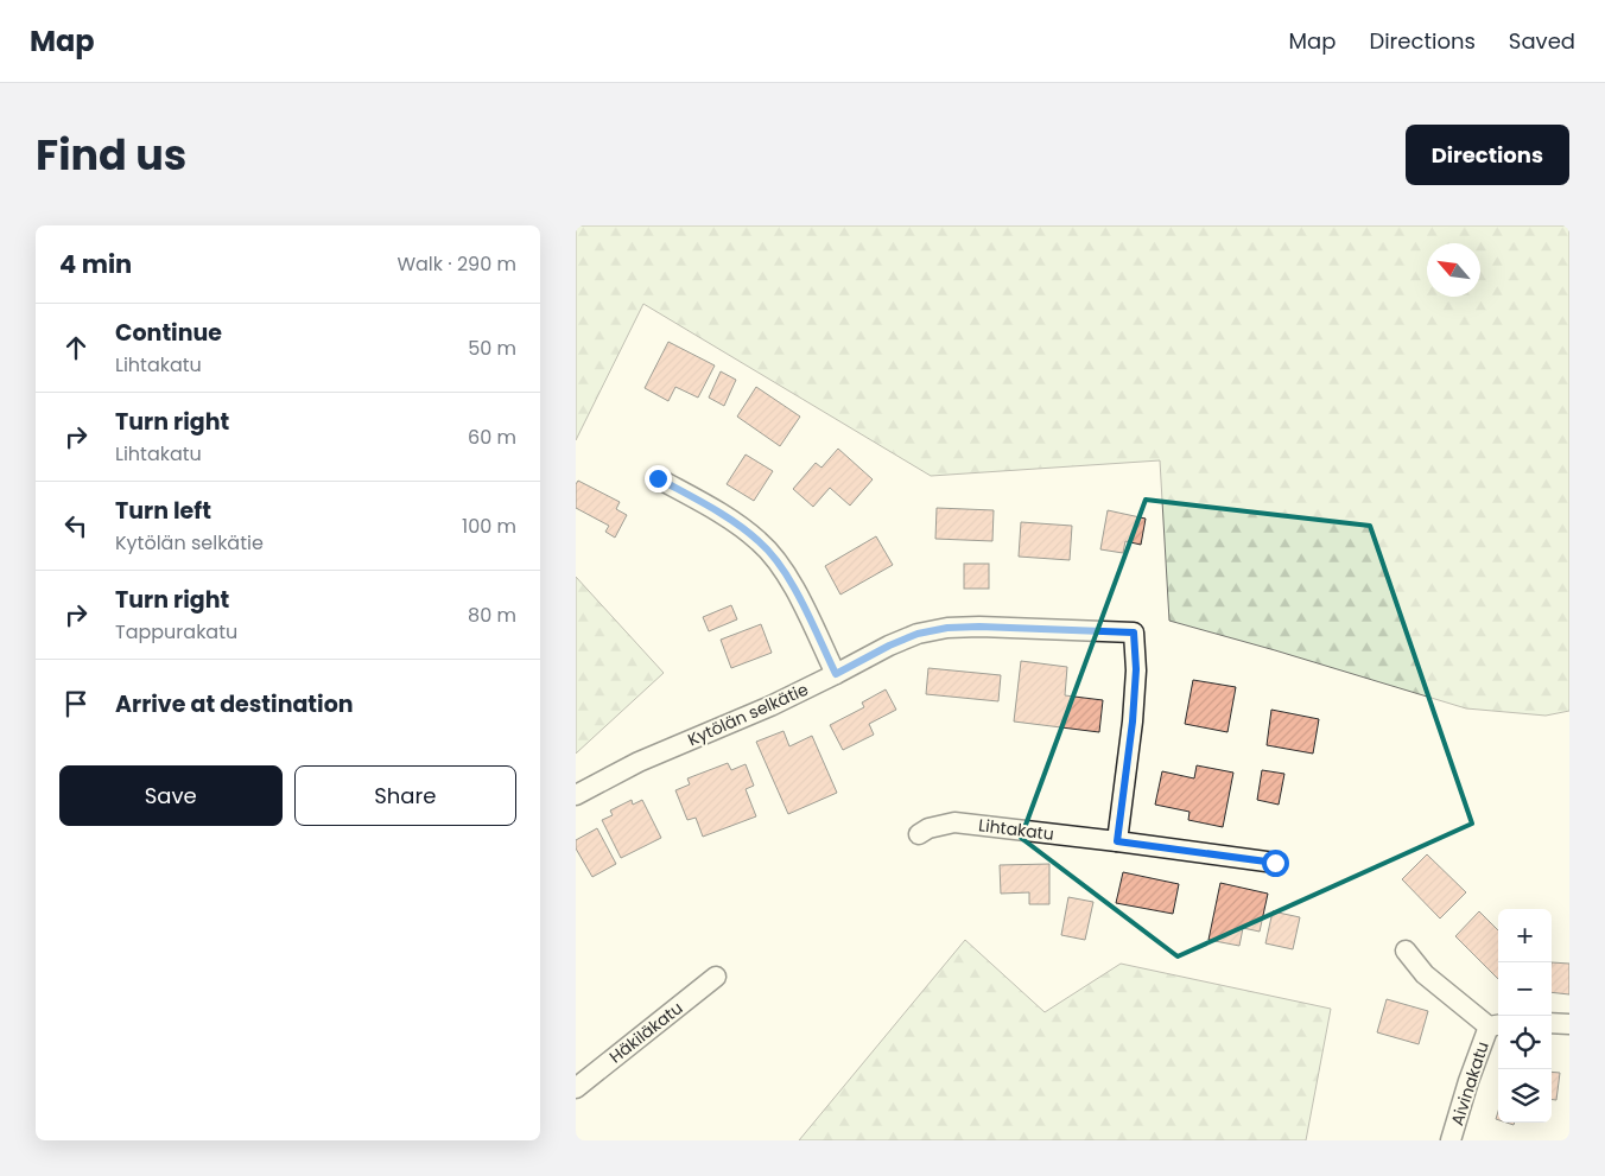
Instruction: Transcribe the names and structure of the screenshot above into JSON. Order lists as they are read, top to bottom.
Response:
{
  "streets": {
    "street": [
      "Kytölän selkätie",
      "Lihtakatu",
      "Häkiläkatu",
      "Aivinakatu"
    ]
  },
  "crossings": [
    ["Kytölän selkätie", "Lihtakatu"]
  ],
  "north": "top left",
  "page": {
    "header": "Map",
    "nav": ["Map", "Directions", "Saved"],
    "title": "Find us",
    "buttons": [
      "Directions",
      ["Save", "Share"]
    ],
    "heading": ["4 min", "Walk · 290 m"],
    "list": [
      ["Continue", "Lihtakatu", "50 m"],
      ["Turn right", "Lihtakatu", "60 m"],
      ["Turn left", "Kytölän selkätie", "100 m"],
      ["Turn right", "Tappurakatu", "80 m"],
      "Arrive at destination"
    ],
    "map_buttons": ["+", "−"]
  }
}
